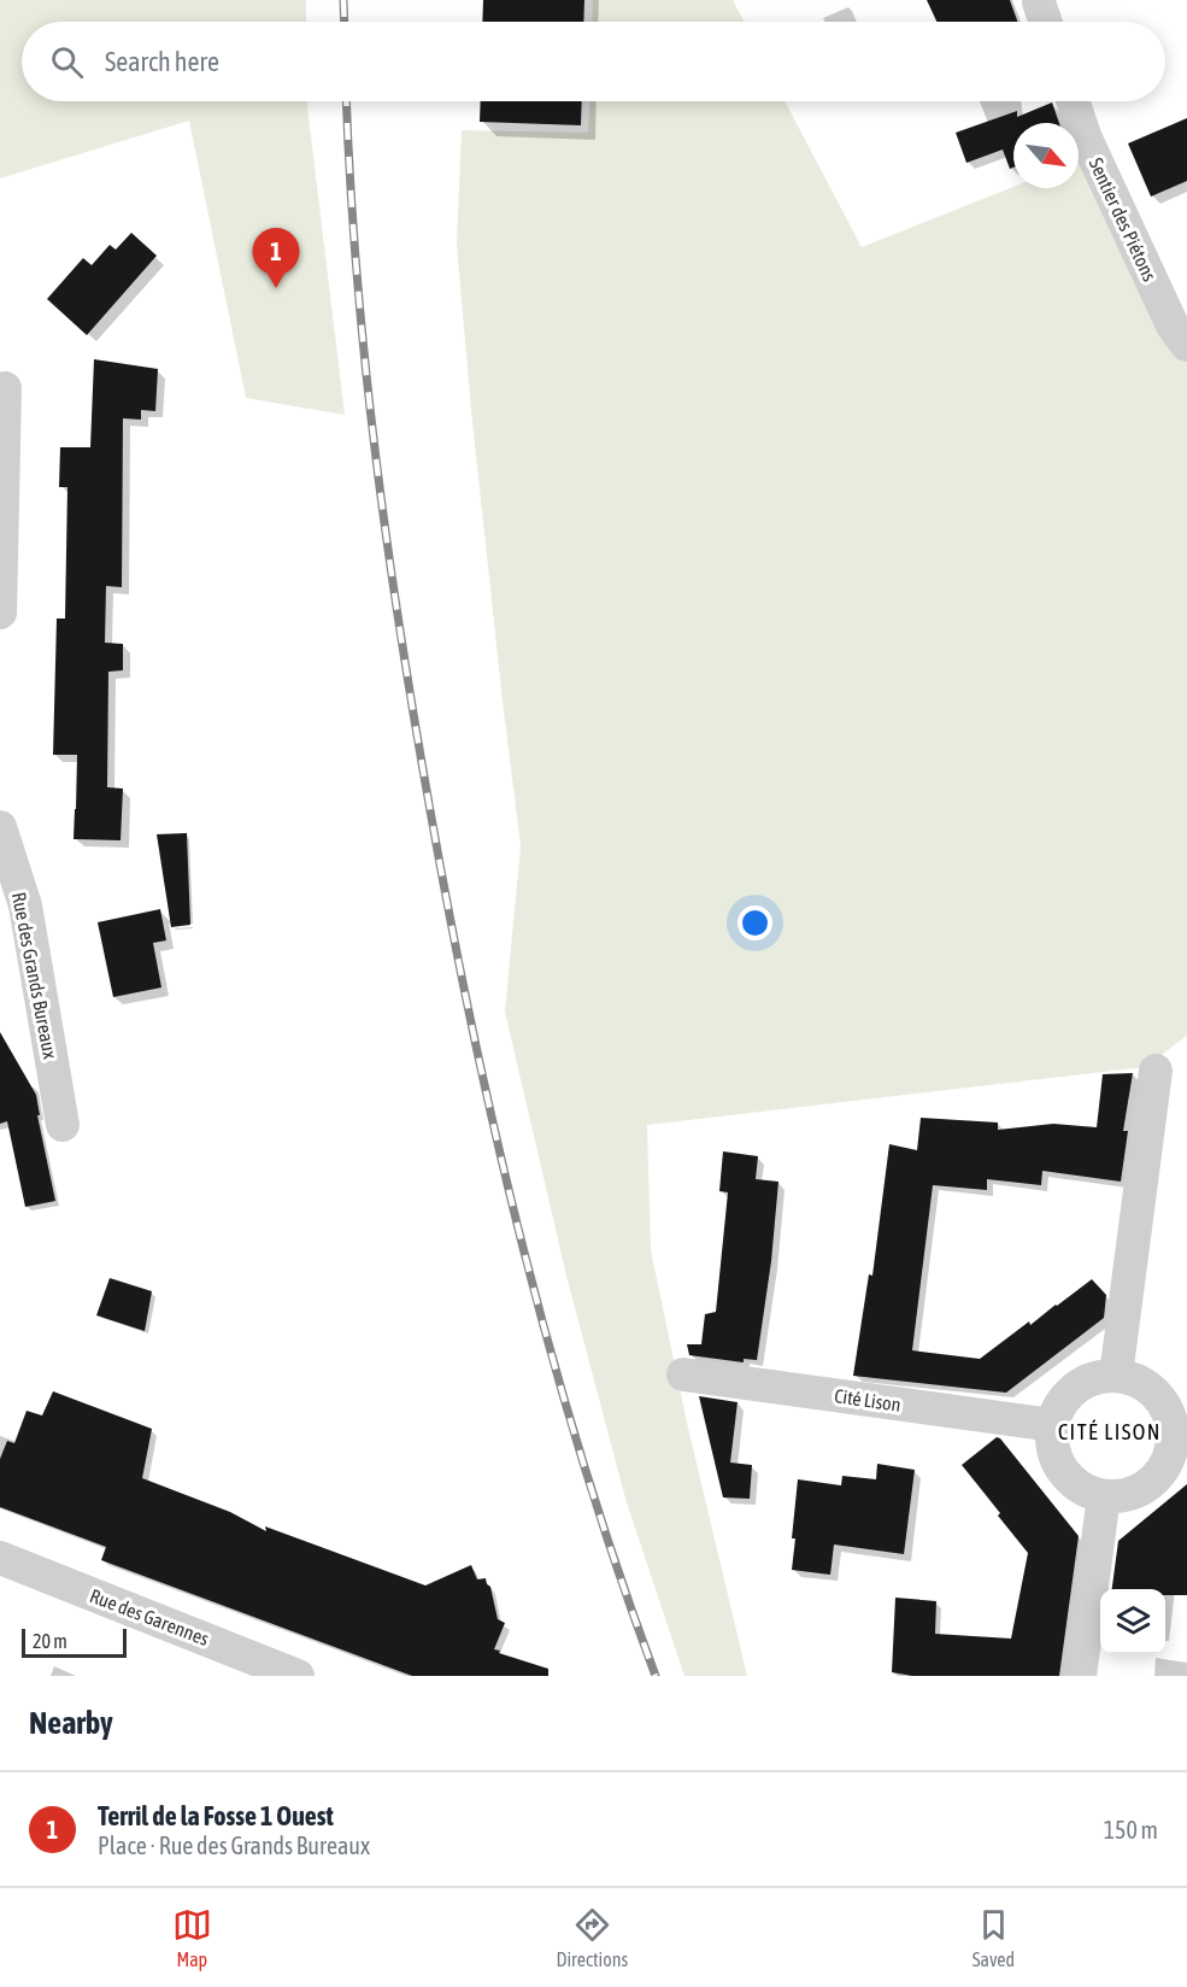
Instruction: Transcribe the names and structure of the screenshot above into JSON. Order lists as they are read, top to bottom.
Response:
{
  "streets": {
    "street": [
      "Sentier des Piétons",
      "Rue des Grands Bureaux",
      "Cité Lison",
      "Rue des Garennes"
    ]
  },
  "districts": ["CITÉ LISON"],
  "scale_bar": "20 m",
  "north": "bottom right",
  "page": {
    "search": "Search here",
    "pins": "1",
    "scale": "20 m",
    "heading": "Nearby",
    "list": [
      {
        "mark": "1",
        "name": "Terril de la Fosse 1 Ouest",
        "note": "Place · Rue des Grands Bureaux",
        "value": "150 m"
      }
    ],
    "nav": ["Map", "Directions", "Saved"]
  }
}
